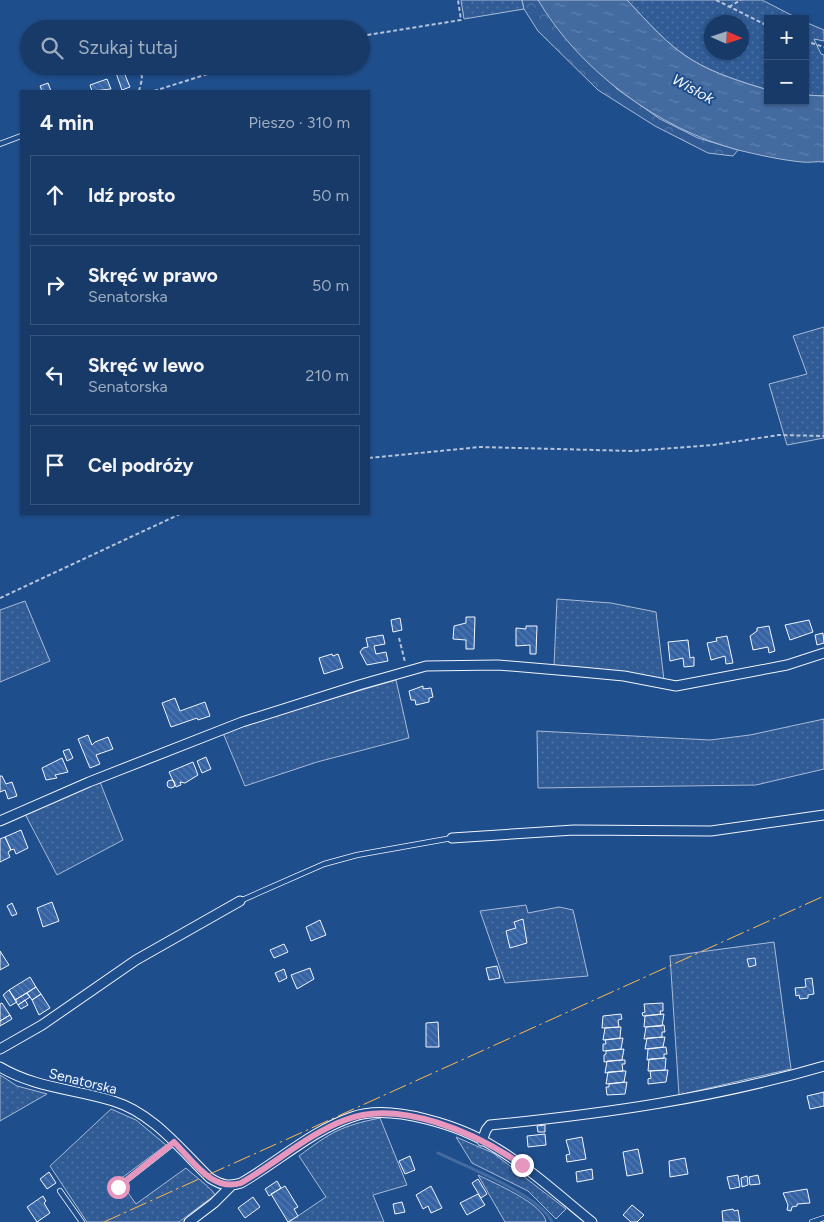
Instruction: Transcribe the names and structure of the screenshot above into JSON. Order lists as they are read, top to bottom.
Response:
{
  "streets": {
    "street": ["Senatorska"]
  },
  "water": ["Wisłok"],
  "north": "right",
  "page": {
    "map_buttons": ["+", "−"],
    "search": "Szukaj tutaj",
    "heading": ["4 min", "Pieszo · 310 m"],
    "list": [
      ["Idź prosto", "50 m"],
      ["Skręć w prawo", "Senatorska", "50 m"],
      ["Skręć w lewo", "Senatorska", "210 m"],
      "Cel podróży"
    ]
  }
}
